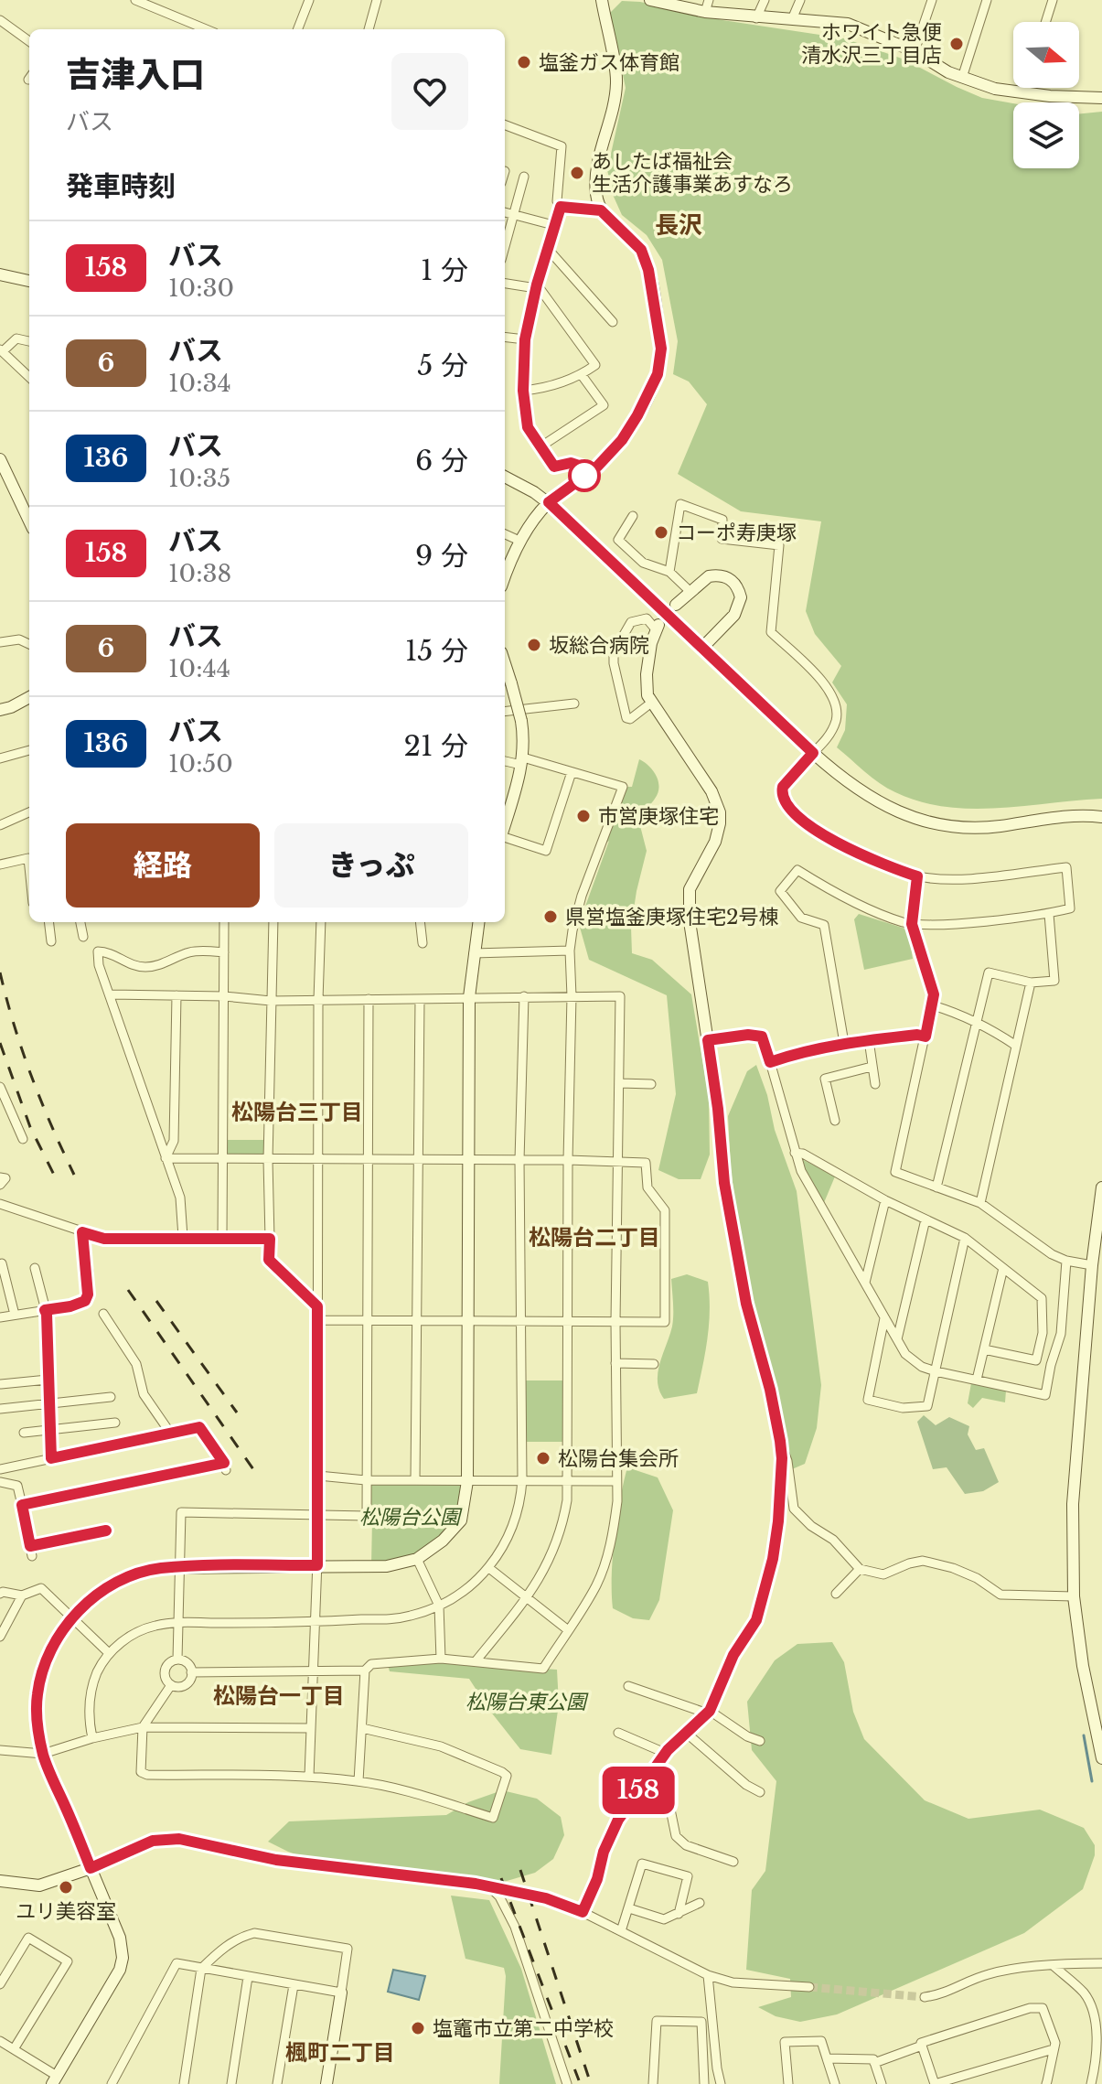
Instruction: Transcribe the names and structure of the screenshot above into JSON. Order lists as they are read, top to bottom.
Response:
{
  "districts": [
    "長沢",
    "松陽台三丁目",
    "松陽台二丁目",
    "松陽台一丁目",
    "楓町二丁目"
  ],
  "parks": ["松陽台公園", "松陽台東公園"],
  "places": [
    "ホワイト急便 清水沢三丁目店",
    "塩釜ガス体育館",
    "あしたば福祉会 生活介護事業あすなろ",
    "コーポ寿庚塚",
    "坂総合病院",
    "市営庚塚住宅",
    "県営塩釜庚塚住宅2号棟",
    "松陽台集会所",
    "ユリ美容室",
    "塩竈市立第二中学校"
  ],
  "lines": ["bus line 158"],
  "north": "right",
  "page": {
    "on_map": "158",
    "heading": [
      ["吉津入口", "バス"],
      "発車時刻"
    ],
    "list": [
      {
        "mark": "158",
        "name": "バス",
        "note": "10:30",
        "value": "1 分"
      },
      {
        "mark": "6",
        "name": "バス",
        "note": "10:34",
        "value": "5 分"
      },
      {
        "mark": "136",
        "name": "バス",
        "note": "10:35",
        "value": "6 分"
      },
      {
        "mark": "158",
        "name": "バス",
        "note": "10:38",
        "value": "9 分"
      },
      {
        "mark": "6",
        "name": "バス",
        "note": "10:44",
        "value": "15 分"
      },
      {
        "mark": "136",
        "name": "バス",
        "note": "10:50",
        "value": "21 分"
      }
    ],
    "buttons": ["経路", "きっぷ"]
  }
}
